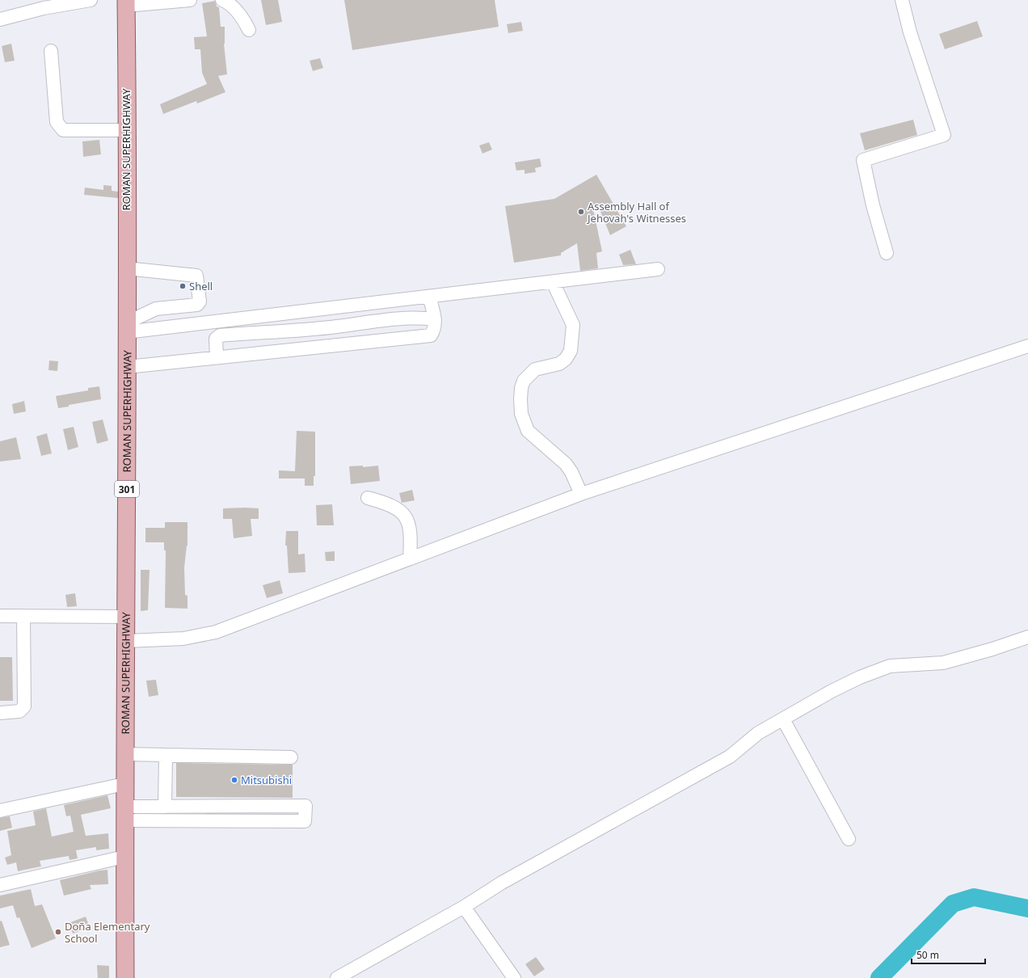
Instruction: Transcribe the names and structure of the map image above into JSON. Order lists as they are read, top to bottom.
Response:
{
  "streets": {
    "main road": ["ROMAN SUPERHIGHWAY", "301"]
  },
  "places": [
    "Assembly Hall of Jehovah's Witnesses",
    "Shell",
    "Mitsubishi",
    "Doña Elementary School"
  ],
  "scale_bar": "50 m"
}
